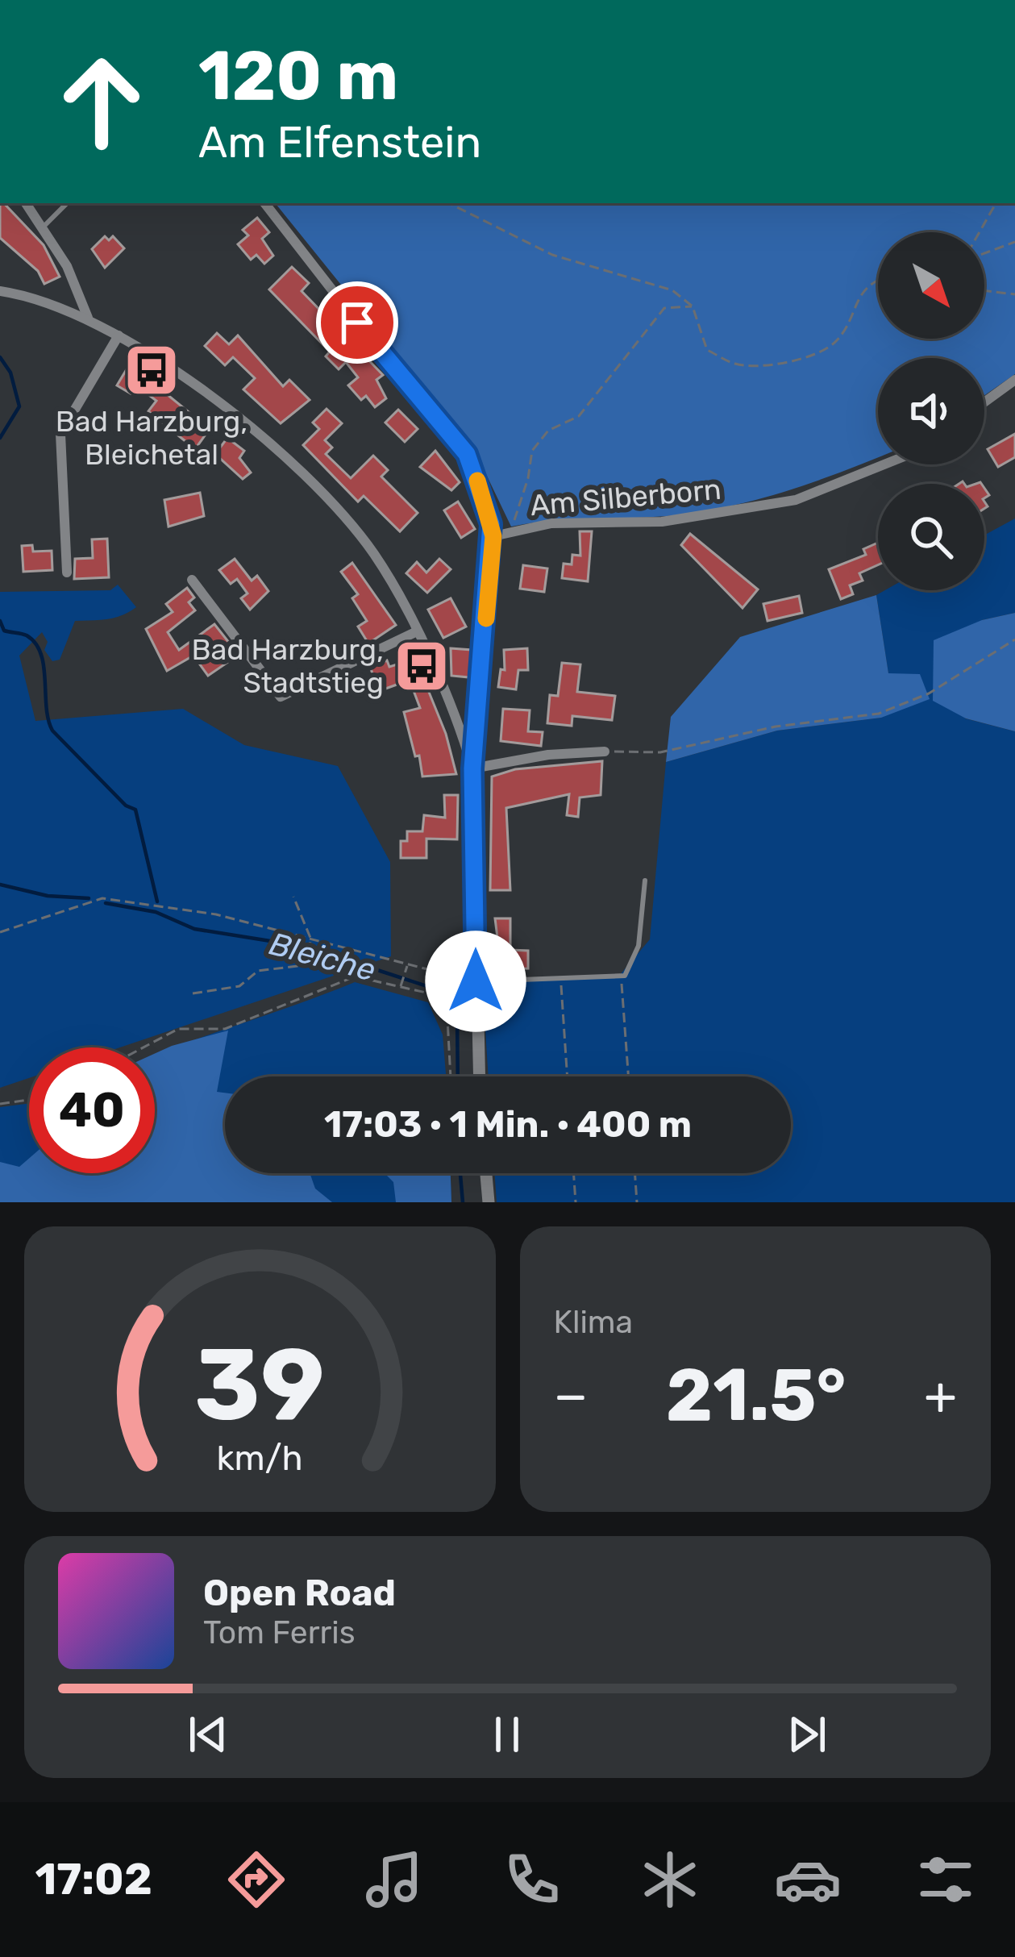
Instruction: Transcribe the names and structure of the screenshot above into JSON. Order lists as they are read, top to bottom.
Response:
{
  "streets": {
    "street": ["Am Silberborn"]
  },
  "water": ["Bleiche"],
  "places": {
    "bus stop": ["Bad Harzburg, Bleichetal", "Bad Harzburg, Stadtstieg"]
  },
  "north": "bottom right",
  "page": {
    "turn": ["120 m", "Am Elfenstein"],
    "limit": "40",
    "trip": "17:03 · 1 Min. · 400 m",
    "tile": "Klima",
    "heat": ["−", "21.5°", "+"],
    "song": ["Open Road", "Tom Ferris"],
    "tabs": "17:02",
    "gauge": ["39", "km/h"]
  }
}
